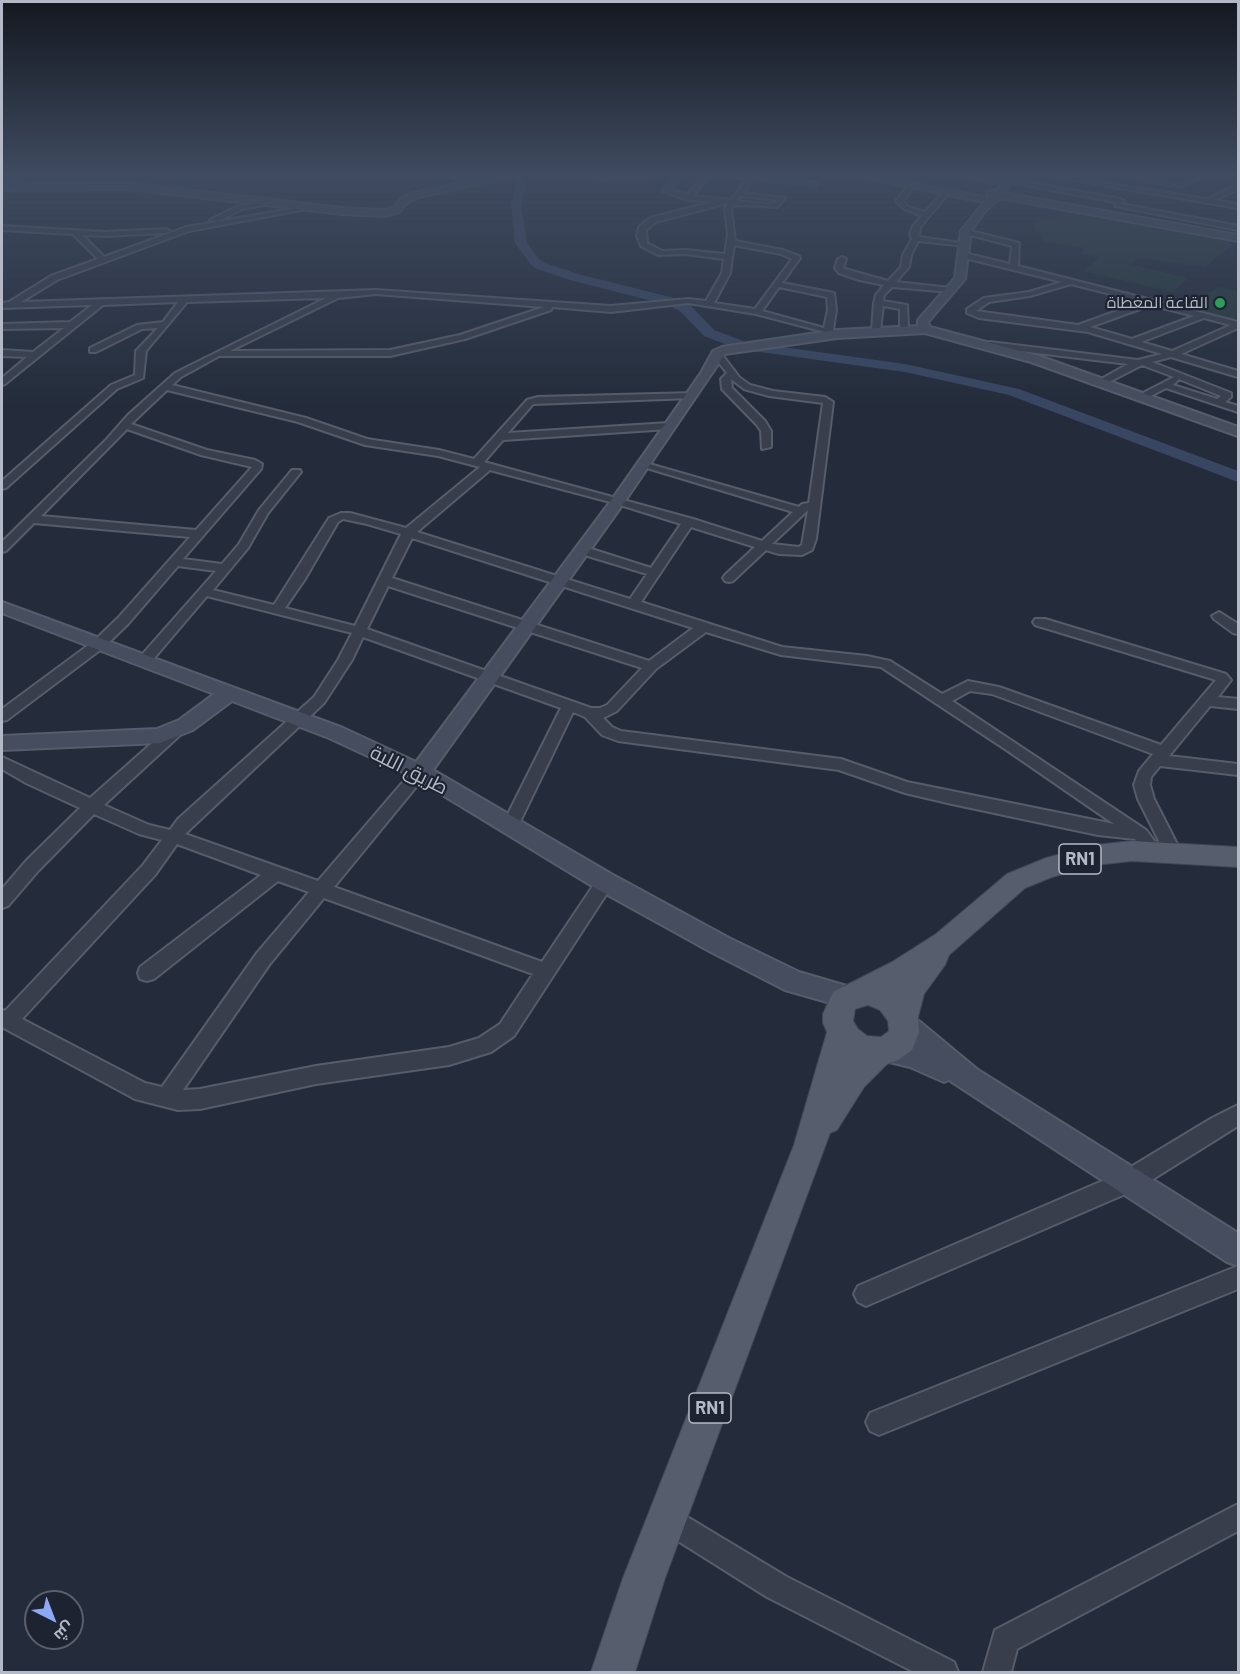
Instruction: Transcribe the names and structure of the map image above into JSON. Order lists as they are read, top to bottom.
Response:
{
  "streets": {
    "main road": ["RN1"],
    "street": ["طريق اللبة"]
  },
  "crossings": [
    ["طريق اللبة", "RN1"]
  ],
  "places": ["القاعة المغطاة"],
  "north": "bottom right"
}
